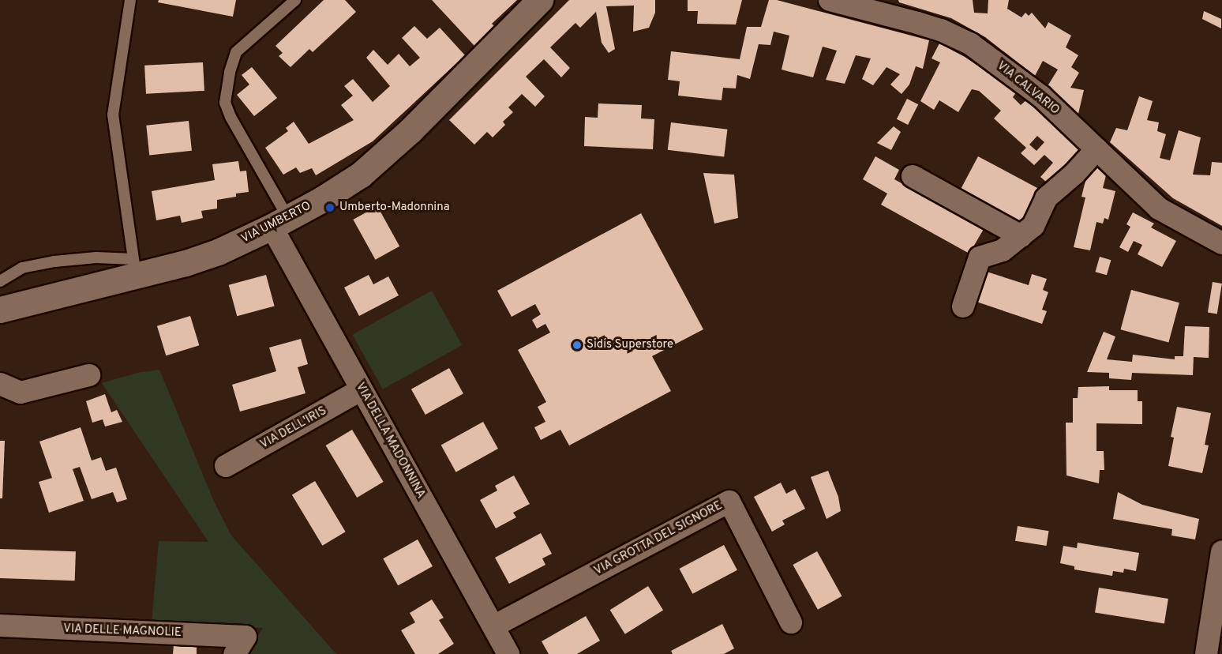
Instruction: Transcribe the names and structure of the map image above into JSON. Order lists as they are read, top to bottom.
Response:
{
  "streets": {
    "main road": ["VIA UMBERTO"],
    "street": [
      "VIA CALVARIO",
      "VIA DELL'IRIS",
      "VIA DELLA MADONNINA",
      "VIA GROTTA DEL SIGNORE",
      "VIA DELLE MAGNOLIE"
    ]
  },
  "crossings": [
    ["VIA UMBERTO", "VIA DELLA MADONNINA"],
    ["VIA DELL'IRIS", "VIA DELLA MADONNINA"],
    ["VIA DELLA MADONNINA", "VIA GROTTA DEL SIGNORE"]
  ],
  "places": ["Umberto-Madonnina", "Sidis Superstore"]
}
